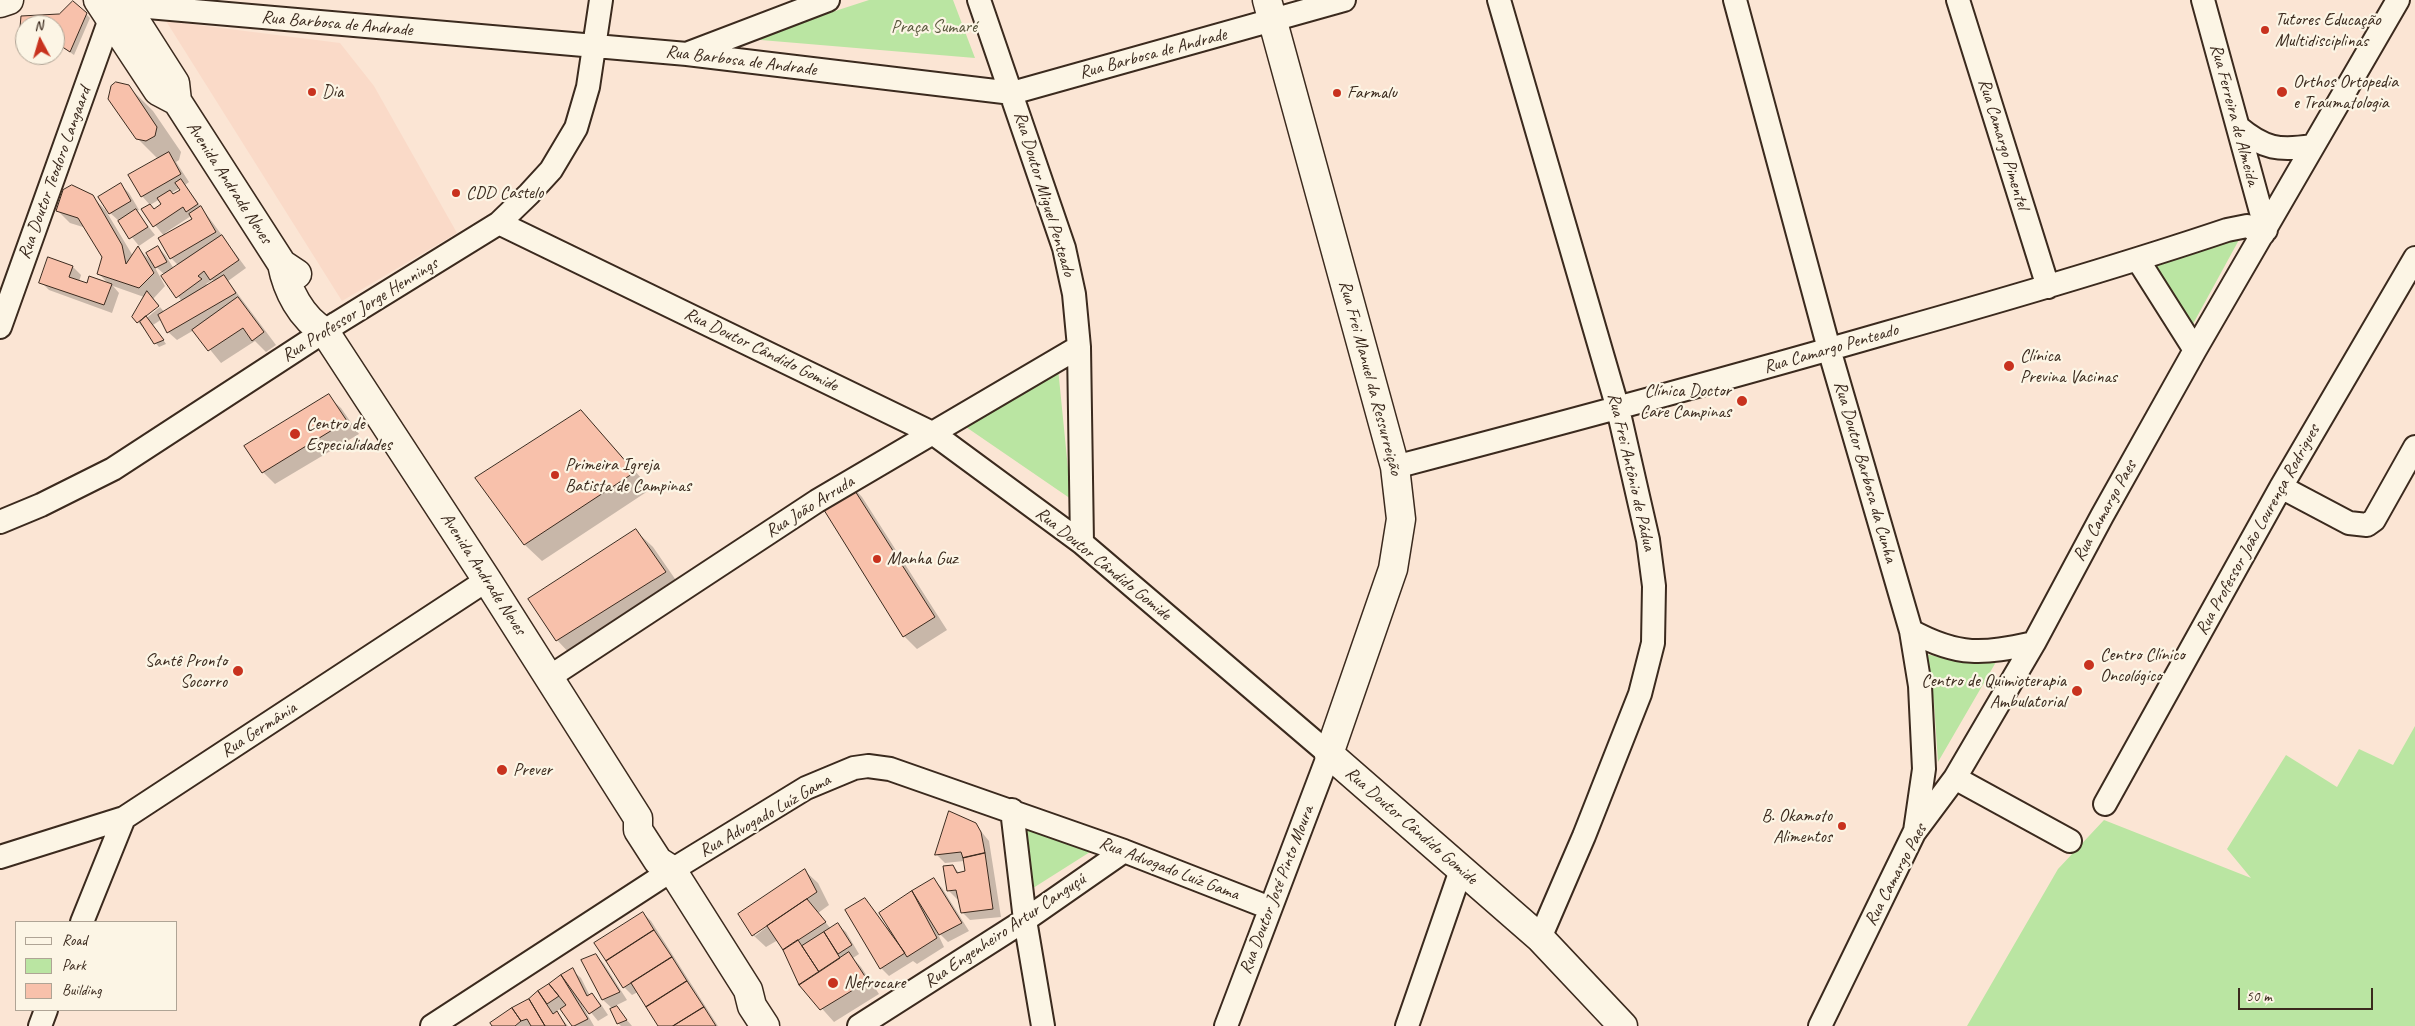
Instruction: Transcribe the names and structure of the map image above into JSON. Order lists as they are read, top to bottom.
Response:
{
  "streets": {
    "main road": ["Avenida Andrade Neves", "Rua Doutor Cândido Gomide", "Rua Frei Manuel da Ressurreição"],
    "street": [
      "Rua Barbosa de Andrade",
      "Rua Ferreira de Almeida",
      "Rua Camargo Pimentel",
      "Rua Doutor Teodoro Langaard",
      "Rua Doutor Miguel Penteado",
      "Rua Professor Jorge Hennings",
      "Rua Camargo Penteado",
      "Rua Frei Antônio de Pádua",
      "Rua Doutor Barbosa da Cunha",
      "Rua João Arruda",
      "Rua Camargo Paes",
      "Rua Professor João Lourença Rodrigues",
      "Rua Germânia",
      "Rua Advogado Luíz Gama",
      "Rua Doutor José Pinto Moura",
      "Rua Engenheiro Artur Canguçú"
    ]
  },
  "crossings": [
    ["Rua Barbosa de Andrade", "Rua Doutor Teodoro Langaard"],
    ["Rua Barbosa de Andrade", "Avenida Andrade Neves"],
    ["Rua Barbosa de Andrade", "Rua Doutor Miguel Penteado"],
    ["Rua Barbosa de Andrade", "Rua Professor Jorge Hennings"],
    ["Rua Barbosa de Andrade", "Rua Frei Manuel da Ressurreição"],
    ["Rua Ferreira de Almeida", "Rua Camargo Penteado"],
    ["Rua Ferreira de Almeida", "Rua Camargo Paes"],
    ["Rua Camargo Pimentel", "Rua Camargo Penteado"],
    ["Rua Doutor Teodoro Langaard", "Avenida Andrade Neves"],
    ["Avenida Andrade Neves", "Rua Professor Jorge Hennings"],
    ["Avenida Andrade Neves", "Rua João Arruda"],
    ["Avenida Andrade Neves", "Rua Germânia"],
    ["Avenida Andrade Neves", "Rua Advogado Luíz Gama"],
    ["Rua Doutor Miguel Penteado", "Rua Doutor Cândido Gomide"],
    ["Rua Doutor Miguel Penteado", "Rua João Arruda"],
    ["Rua Professor Jorge Hennings", "Rua Doutor Cândido Gomide"],
    ["Rua Camargo Penteado", "Rua Frei Manuel da Ressurreição"],
    ["Rua Camargo Penteado", "Rua Frei Antônio de Pádua"],
    ["Rua Camargo Penteado", "Rua Doutor Barbosa da Cunha"],
    ["Rua Camargo Penteado", "Rua Camargo Paes"],
    ["Rua Doutor Cândido Gomide", "Rua Frei Manuel da Ressurreição"],
    ["Rua Doutor Cândido Gomide", "Rua Frei Antônio de Pádua"],
    ["Rua Doutor Cândido Gomide", "Rua João Arruda"],
    ["Rua Doutor Cândido Gomide", "Rua Doutor José Pinto Moura"],
    ["Rua Frei Manuel da Ressurreição", "Rua Doutor José Pinto Moura"],
    ["Rua Doutor Barbosa da Cunha", "Rua Camargo Paes"],
    ["Rua Advogado Luíz Gama", "Rua Doutor José Pinto Moura"],
    ["Rua Advogado Luíz Gama", "Rua Engenheiro Artur Canguçú"]
  ],
  "parks": ["Praça Sumaré"],
  "places": [
    "Tutores Educação Multidisciplinas",
    "Dia",
    "Orthos Ortopedia e Traumatologia",
    "Farmalu",
    "CDD Castelo",
    "Clínica Previna Vacinas",
    "Clínica Doctor Care Campinas",
    "Centro de Especialidades",
    "Primeira Igreja Batista de Campinas",
    "Manha Guz",
    "Centro Clínico Oncológico",
    "Santê Pronto Socorro",
    "Centro de Quimioterapia Ambulatorial",
    "Prever",
    "B. Okamoto Alimentos",
    "Nefrocare"
  ],
  "legend": ["Road", "Park", "Building"],
  "scale_bar": "50 m",
  "north": "top"
}
